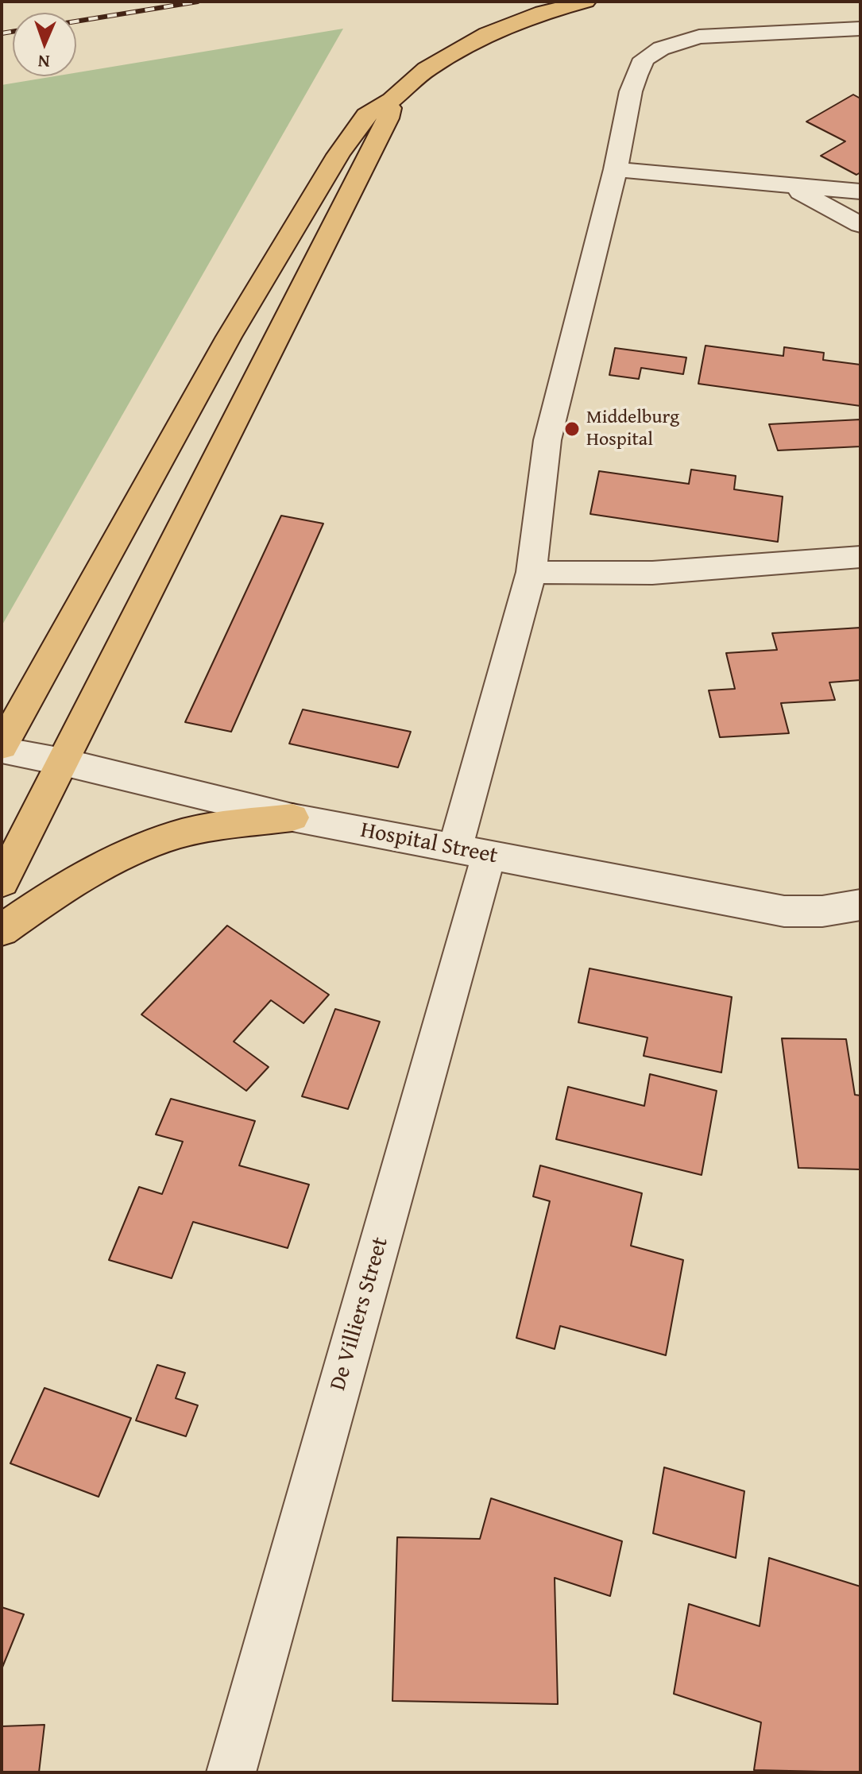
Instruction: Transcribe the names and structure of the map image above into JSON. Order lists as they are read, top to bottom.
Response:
{
  "streets": {
    "street": ["Hospital Street", "De Villiers Street"]
  },
  "crossings": [
    ["Hospital Street", "De Villiers Street"]
  ],
  "places": ["Middelburg Hospital"],
  "north": "bottom"
}
